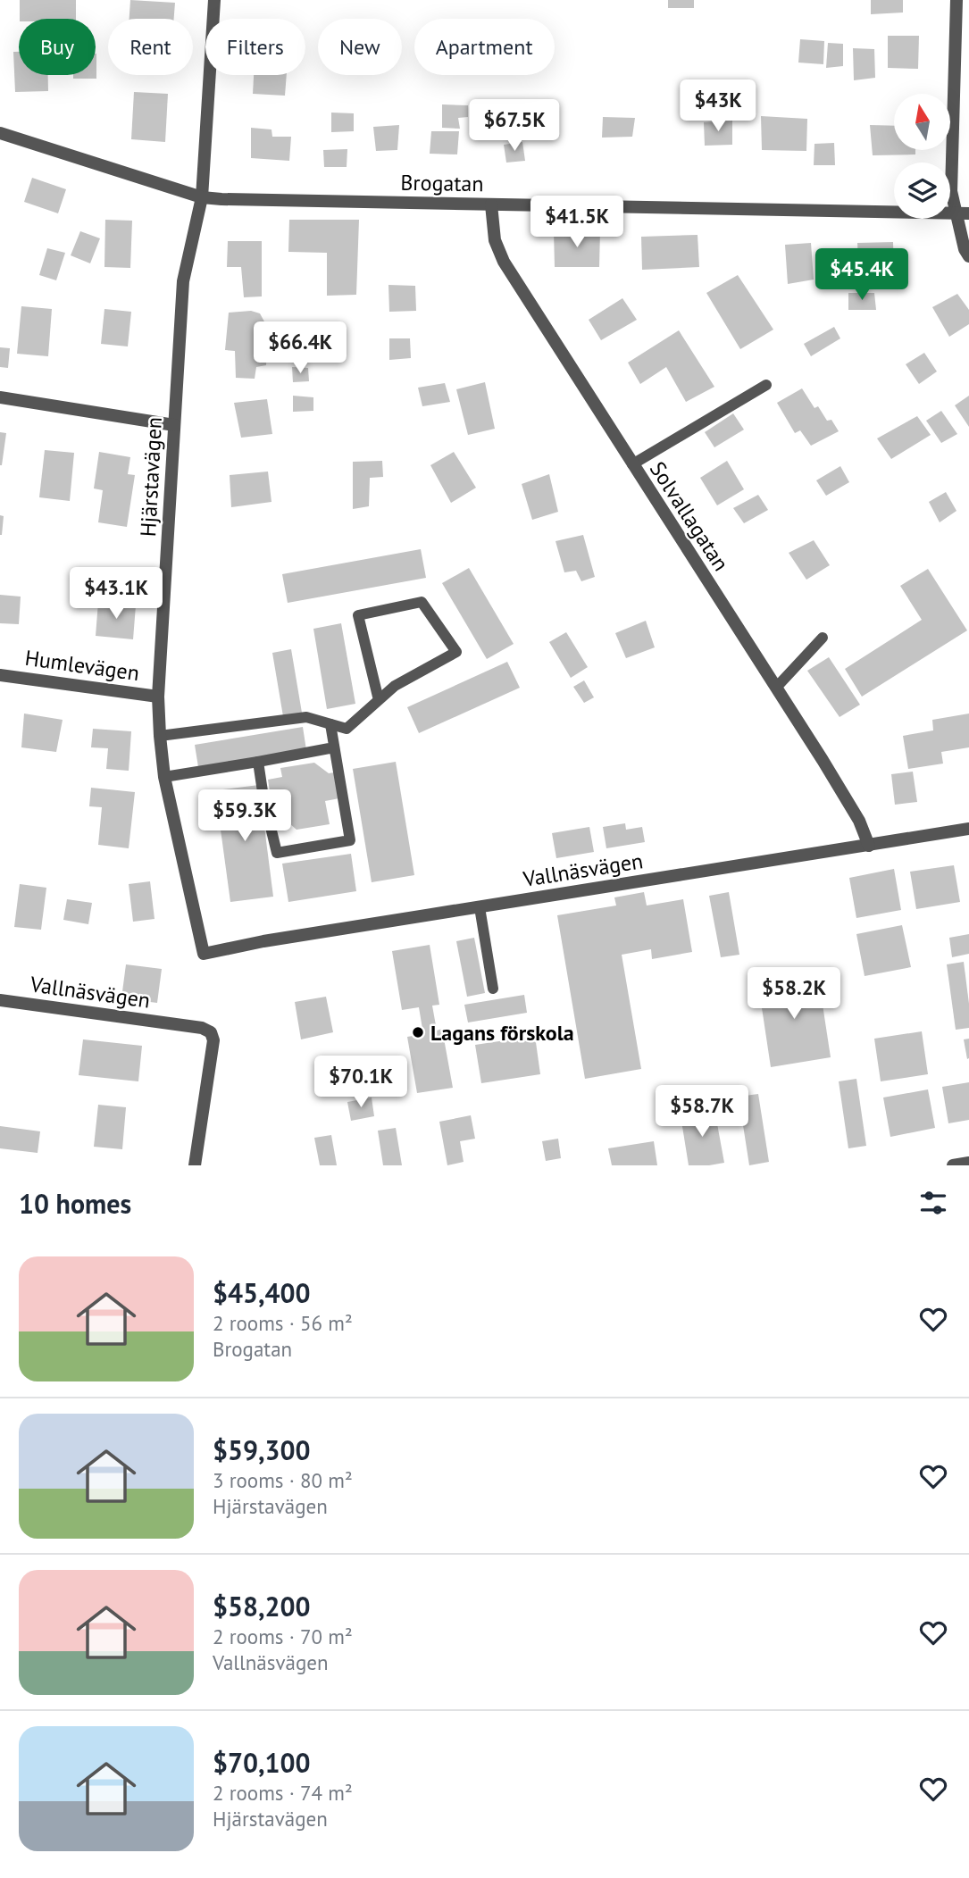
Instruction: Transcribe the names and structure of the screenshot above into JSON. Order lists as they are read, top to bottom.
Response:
{
  "streets": {
    "street": [
      "Brogatan",
      "Hjärstavägen",
      "Solvallagatan",
      "Humlevägen",
      "Vallnäsvägen"
    ]
  },
  "crossings": [
    ["Brogatan", "Hjärstavägen"],
    ["Brogatan", "Solvallagatan"],
    ["Hjärstavägen", "Humlevägen"],
    ["Hjärstavägen", "Vallnäsvägen"],
    ["Solvallagatan", "Vallnäsvägen"]
  ],
  "places": ["Lagans förskola"],
  "north": "top",
  "page": {
    "chip": [
      "Buy",
      "Rent",
      "Filters",
      "New",
      "Apartment"
    ],
    "price": [
      "$43K",
      "$67.5K",
      "$41.5K",
      "$45.4K",
      "$66.4K",
      "$43.1K",
      "$59.3K",
      "$58.2K",
      "$70.1K",
      "$58.7K"
    ],
    "heading": "10 homes",
    "list": [
      {
        "name": "$45,400",
        "note": "2 rooms · 56 m² · Brogatan"
      },
      {
        "name": "$59,300",
        "note": "3 rooms · 80 m² · Hjärstavägen"
      },
      {
        "name": "$58,200",
        "note": "2 rooms · 70 m² · Vallnäsvägen"
      },
      {
        "name": "$70,100",
        "note": "2 rooms · 74 m² · Hjärstavägen"
      }
    ]
  }
}
